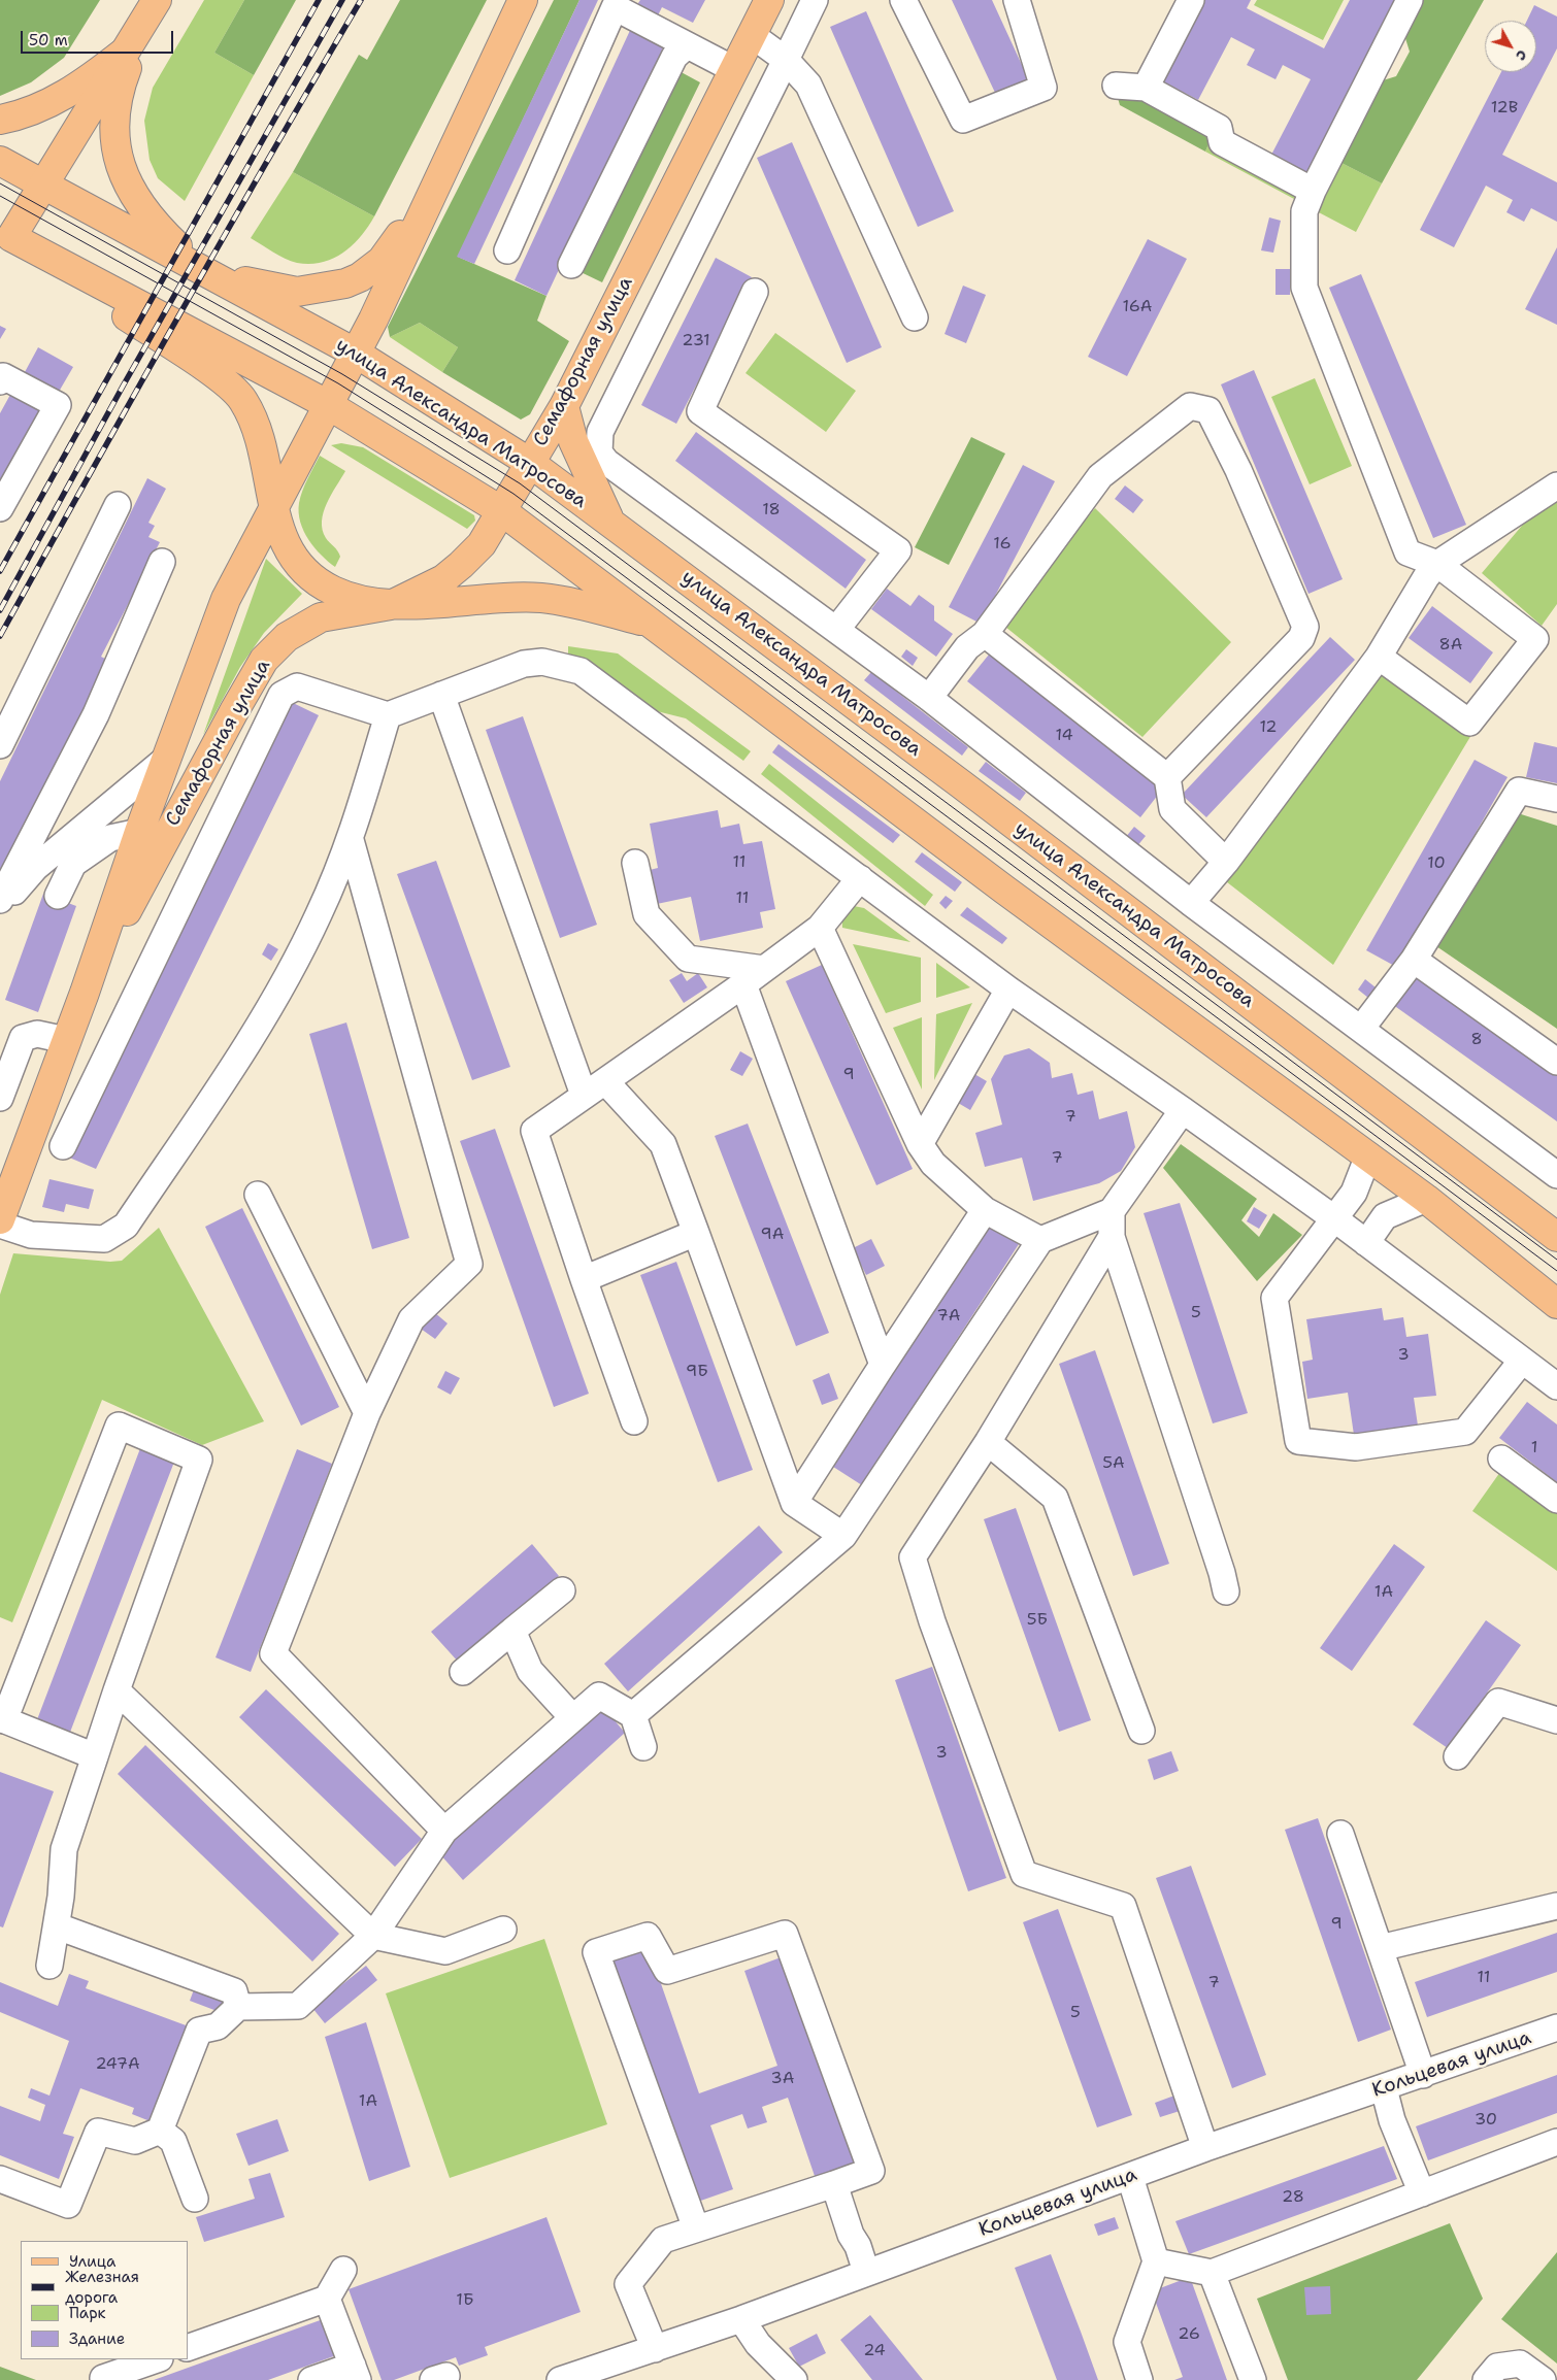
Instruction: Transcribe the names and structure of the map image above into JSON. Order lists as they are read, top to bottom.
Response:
{
  "streets": {
    "main road": ["Семафорная улица", "улица Александра Матросова"],
    "street": ["Кольцевая улица"]
  },
  "crossings": [
    ["Семафорная улица", "улица Александра Матросова"]
  ],
  "house_numbers": [
    "12В",
    "16А",
    "231",
    "18",
    "16",
    "8А",
    "12",
    "14",
    "11",
    "10",
    "11",
    "8",
    "9",
    "7",
    "7",
    "9А",
    "5",
    "7А",
    "3",
    "9Б",
    "1",
    "5А",
    "1А",
    "5Б",
    "3",
    "9",
    "11",
    "7",
    "5",
    "247А",
    "3А",
    "1А",
    "30",
    "28",
    "1Б",
    "26",
    "24"
  ],
  "legend": [
    "Улица",
    "Железная дорога",
    "Парк",
    "Здание"
  ],
  "scale_bar": "50 m",
  "north": "bottom right"
}
